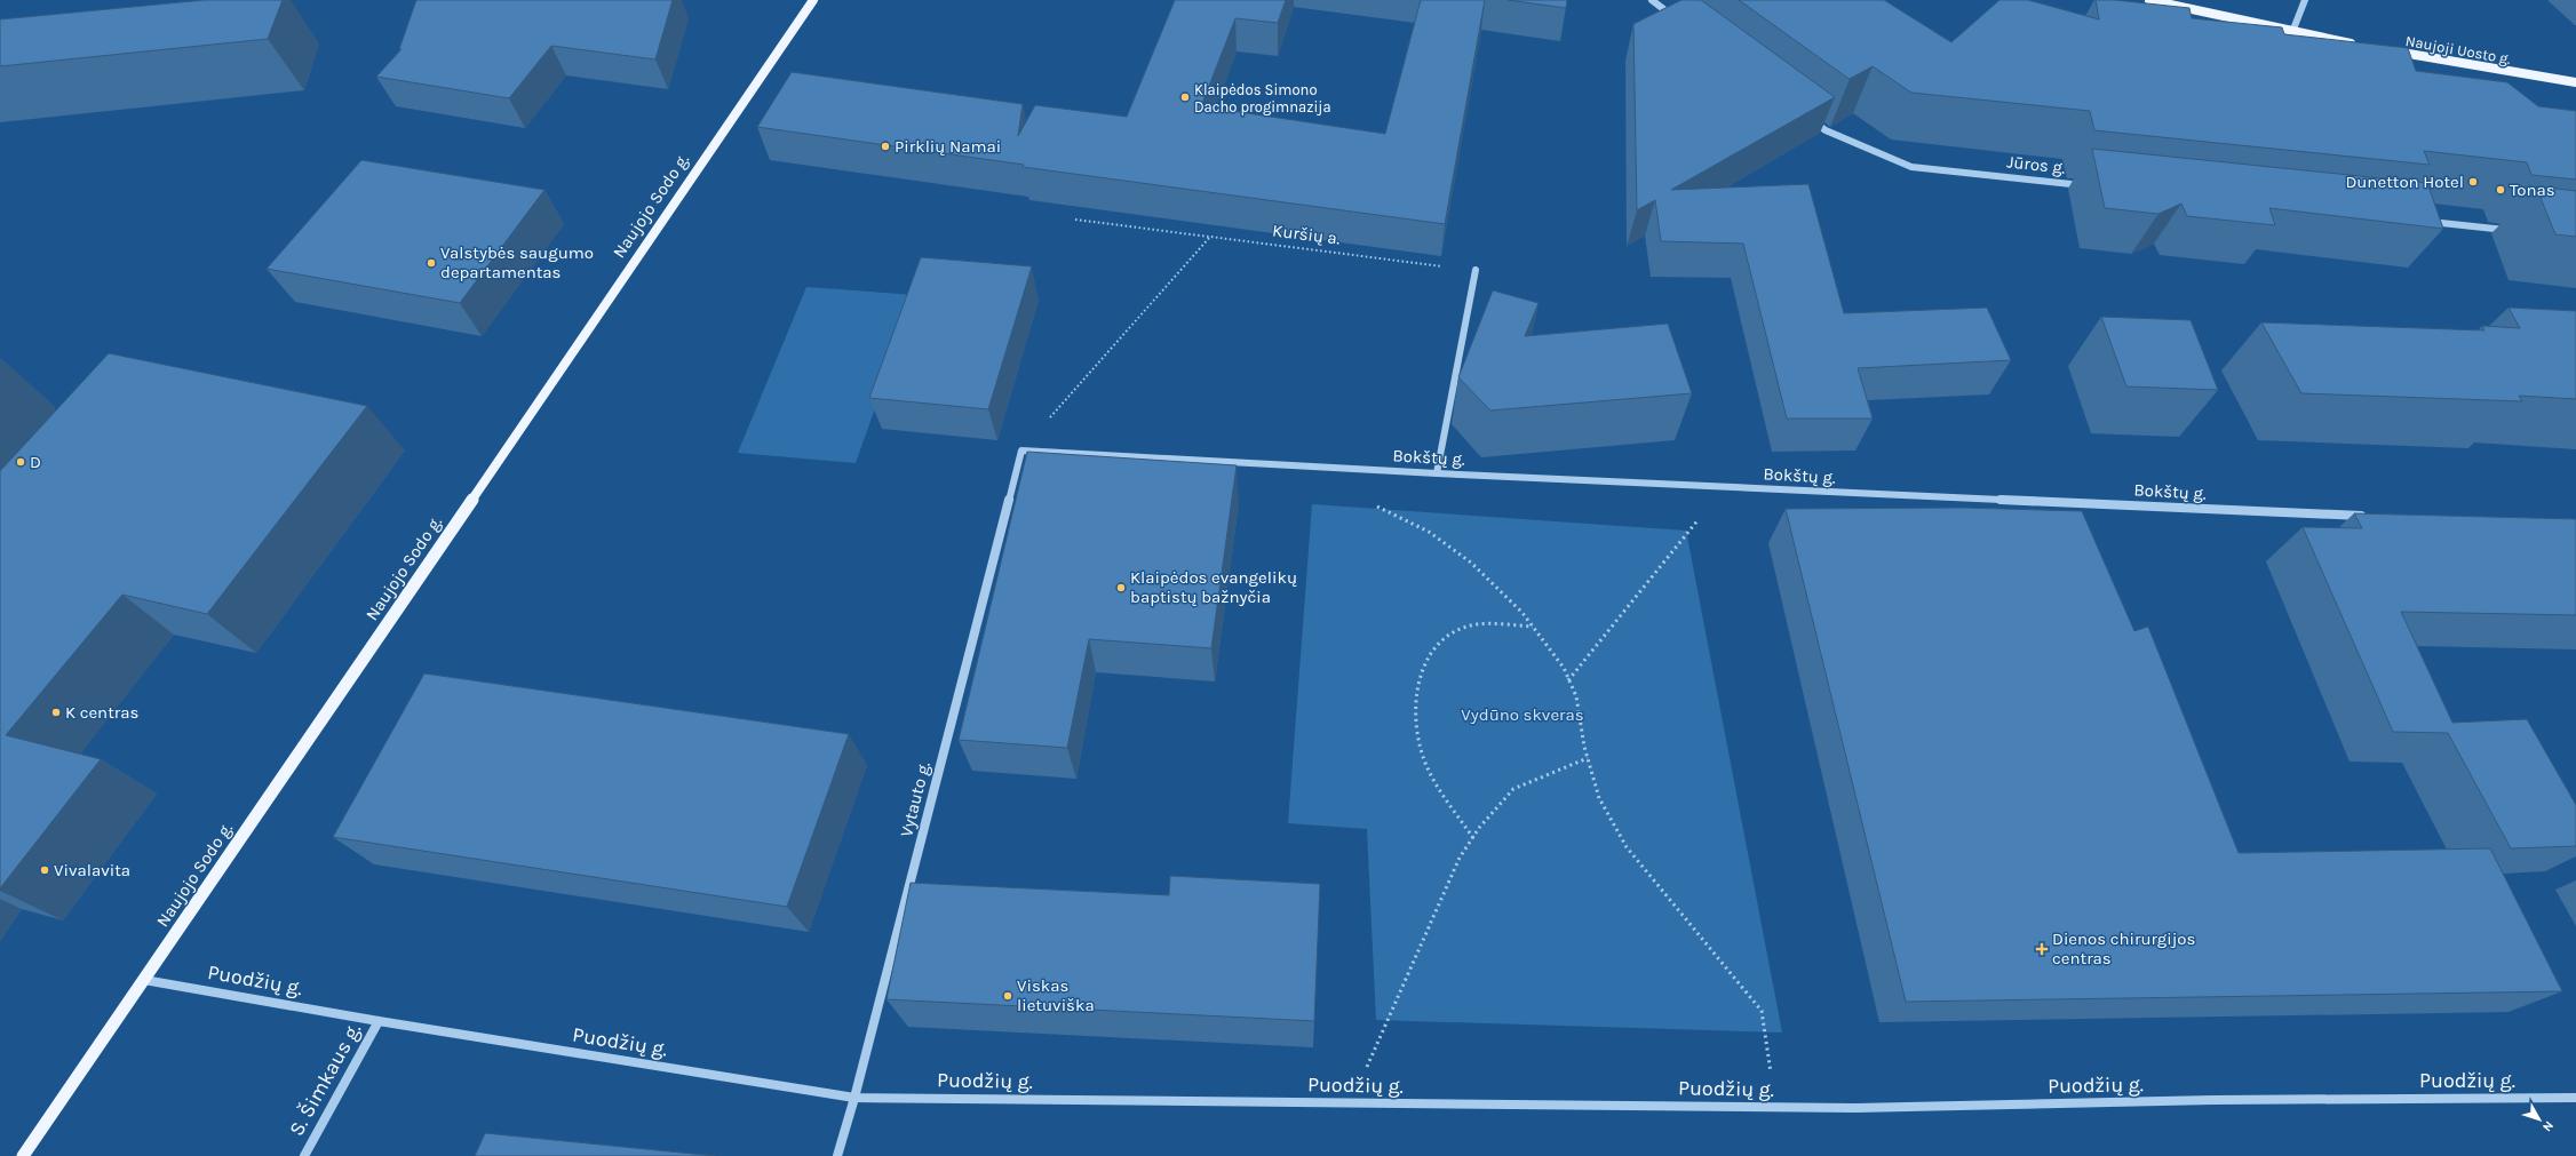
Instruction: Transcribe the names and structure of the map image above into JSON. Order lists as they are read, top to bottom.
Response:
{
  "streets": {
    "main road": ["Naujoji Uosto g.", "Naujojo Sodo g."],
    "street": [
      "Jūros g.",
      "Bokštų g.",
      "Vytauto g.",
      "Puodžių g.",
      "S. Šimkaus g."
    ],
    "path": ["Kuršių a."]
  },
  "crossings": [
    ["Naujojo Sodo g.", "Puodžių g."],
    ["Bokštų g.", "Vytauto g."],
    ["Vytauto g.", "Puodžių g."],
    ["Puodžių g.", "S. Šimkaus g."]
  ],
  "parks": ["Vydūno skveras"],
  "places": {
    "other": [
      "Klaipėdos Simono Dacho progimnazija",
      "Pirklių Namai",
      "Dunetton Hotel",
      "Tonas",
      "Valstybės saugumo departamentas",
      "D",
      "Klaipėdos evangelikų baptistų bažnyčia",
      "K centras",
      "Vivalavita",
      "Viskas lietuviška"
    ],
    "health": ["Dienos chirurgijos centras"]
  },
  "north": "bottom right"
}
